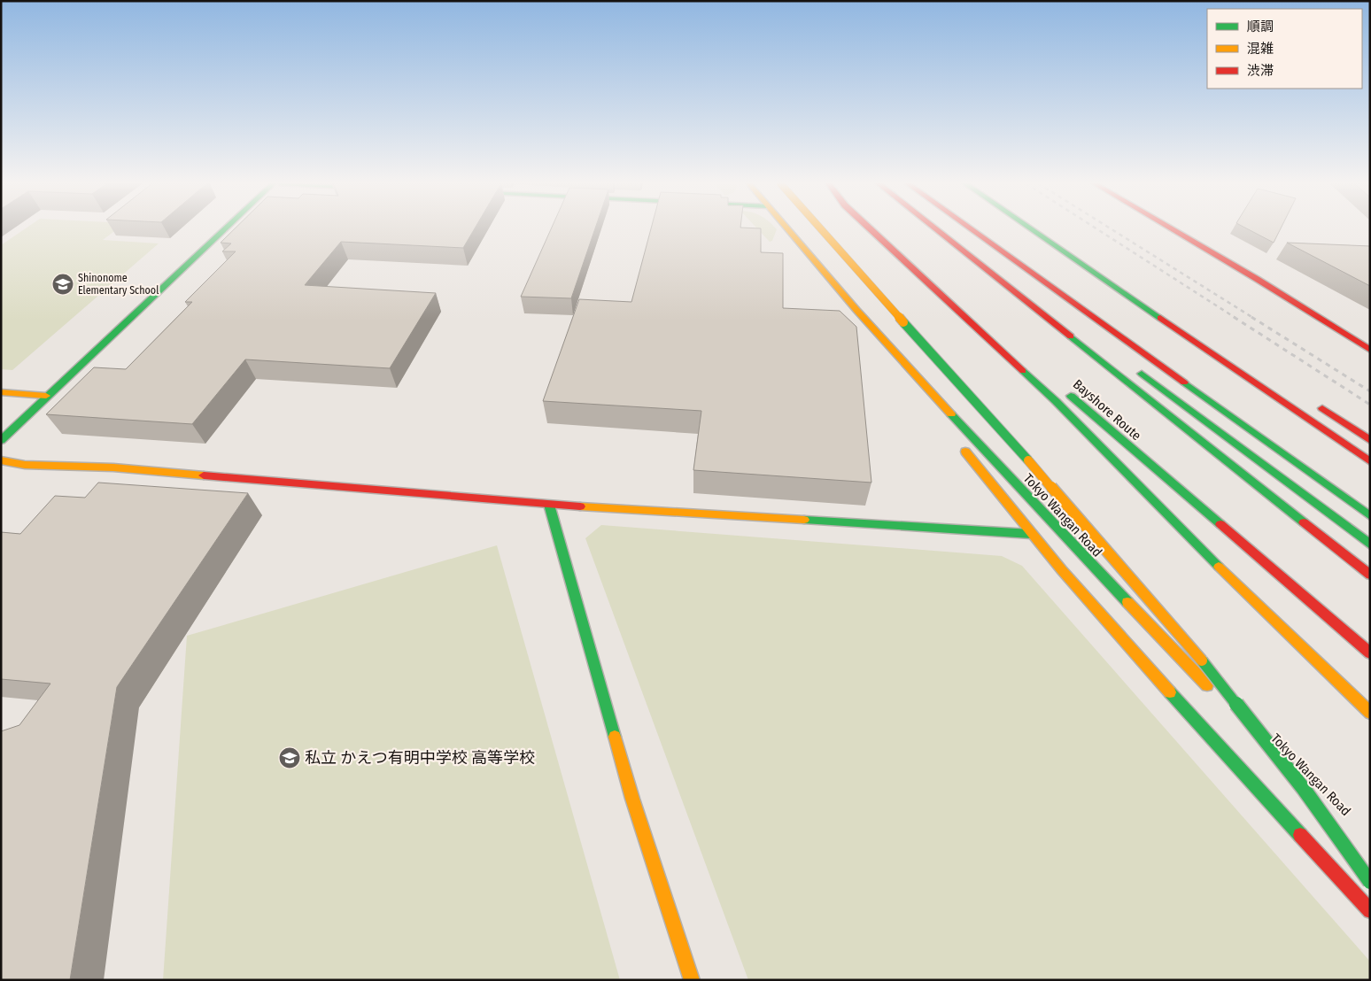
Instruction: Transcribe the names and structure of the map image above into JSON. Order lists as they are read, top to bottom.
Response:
{
  "streets": {
    "main road": ["Bayshore Route", "Tokyo Wangan Road"]
  },
  "places": {
    "school or university": ["Shinonome Elementary School", "私立 かえつ有明中学校 高等学校"]
  },
  "legend": ["順調", "混雑", "渋滞"]
}
